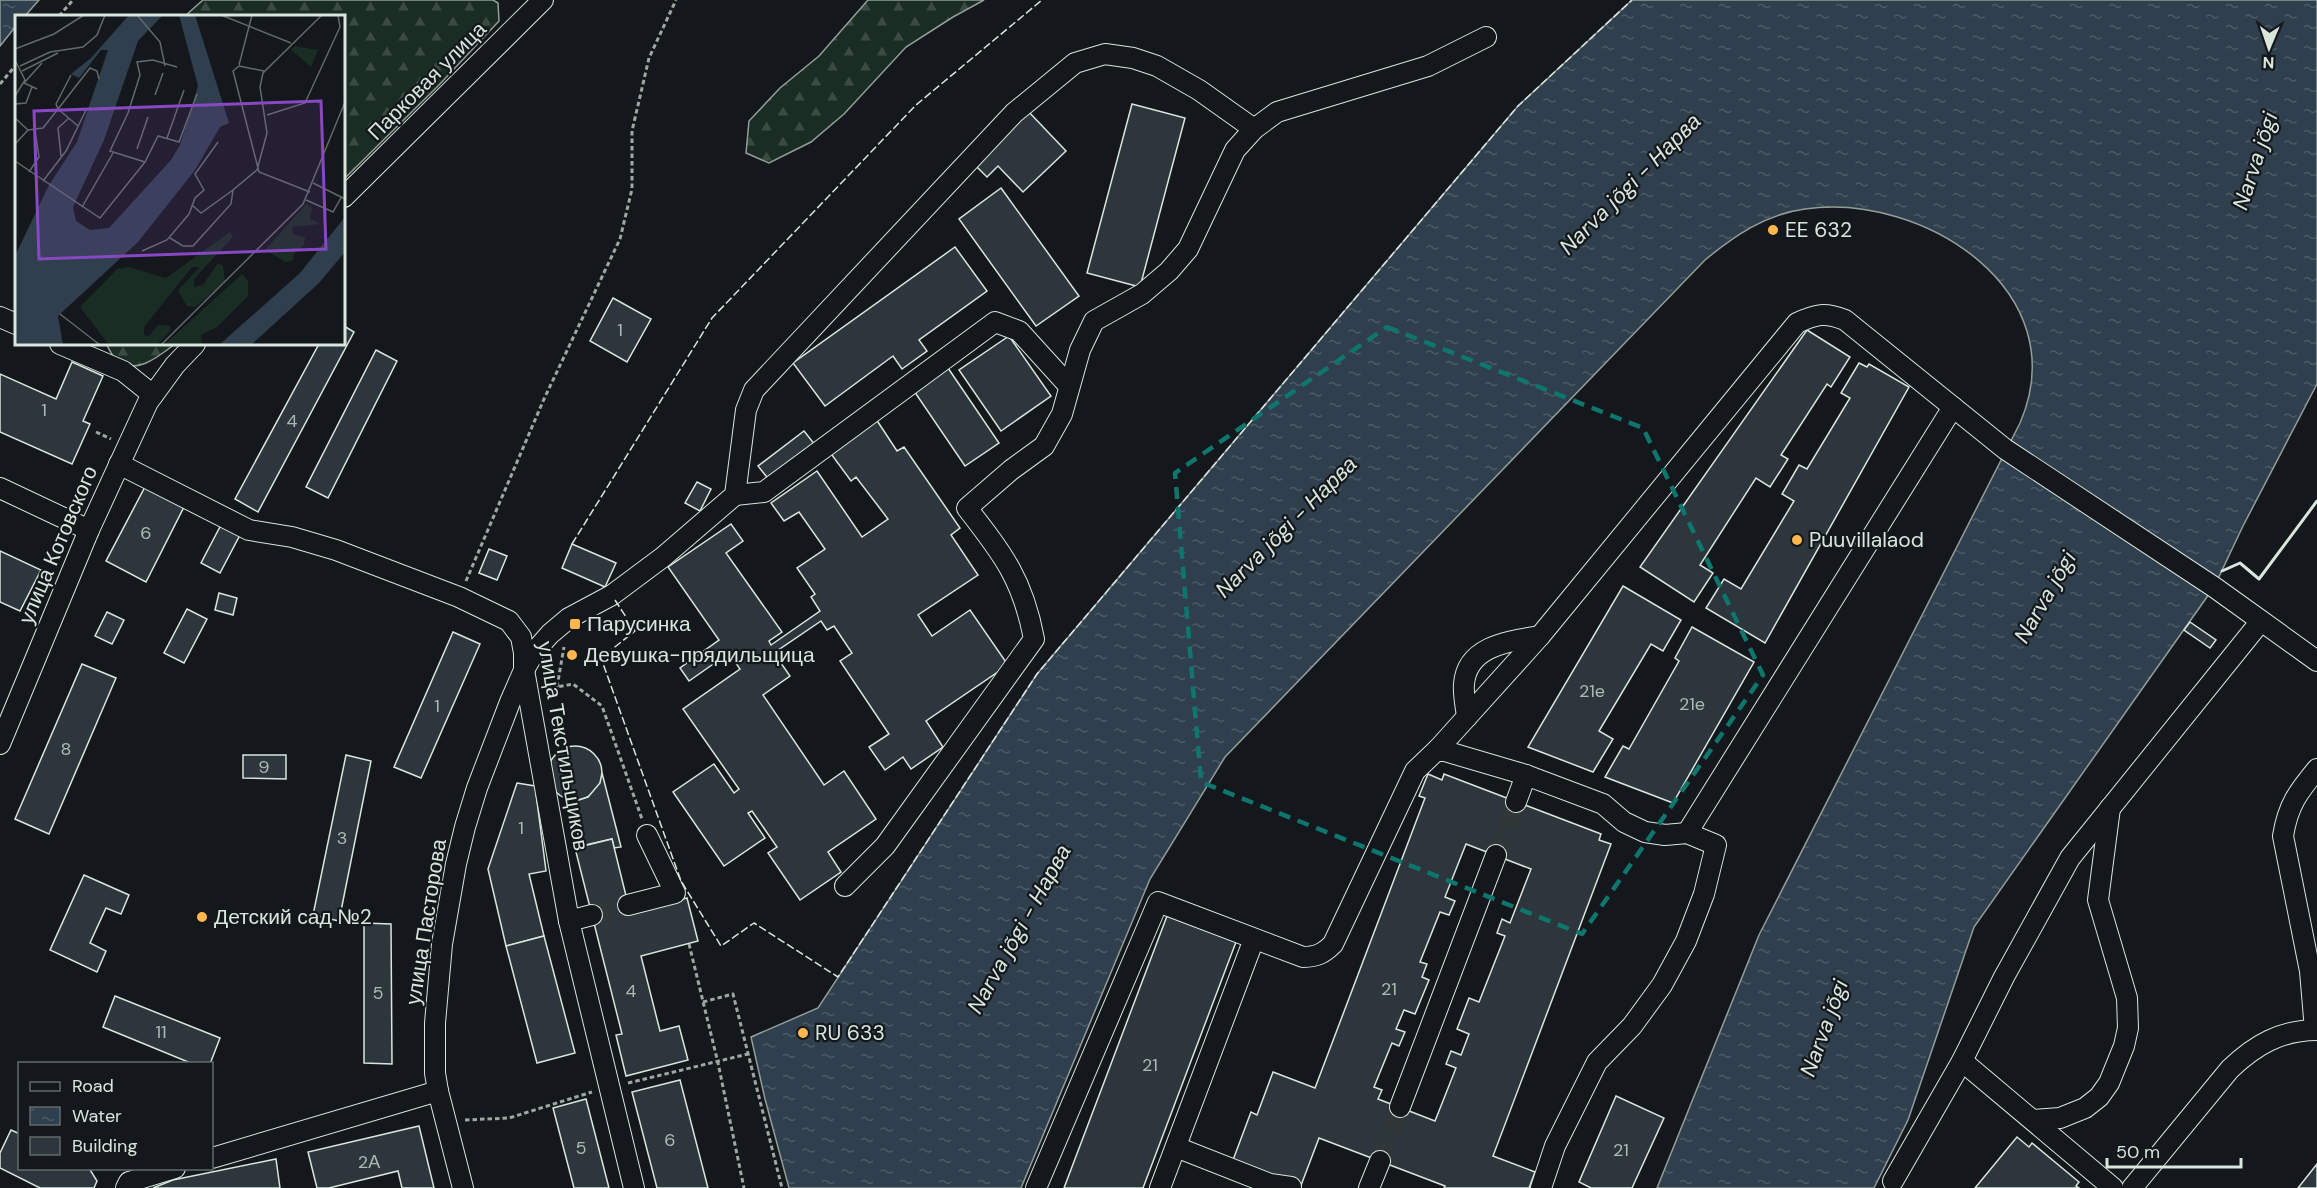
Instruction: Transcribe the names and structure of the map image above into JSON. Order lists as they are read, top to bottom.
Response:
{
  "streets": {
    "street": [
      "Парковая улица",
      "улица Котовского",
      "улица Текстильщиков",
      "улица Пасторова"
    ]
  },
  "crossings": [
    ["улица Котовского", "улица Текстильщиков"],
    ["улица Текстильщиков", "улица Пасторова"]
  ],
  "water": ["Narva jõgi", "Narva jõgi - Нарва"],
  "places": {
    "other": [
      "EE 632",
      "Puuvillalaod",
      "Девушка-прядильщица",
      "Детский сад №2",
      "RU 633"
    ],
    "transit": ["Парусинка"]
  },
  "house_numbers": [
    "1",
    "1",
    "4",
    "6",
    "21e",
    "21e",
    "1",
    "8",
    "9",
    "1",
    "3",
    "21",
    "4",
    "5",
    "11",
    "21",
    "6",
    "5",
    "21",
    "2А"
  ],
  "legend": ["Road", "Water", "Building"],
  "scale_bar": "50 m",
  "north": "bottom"
}
